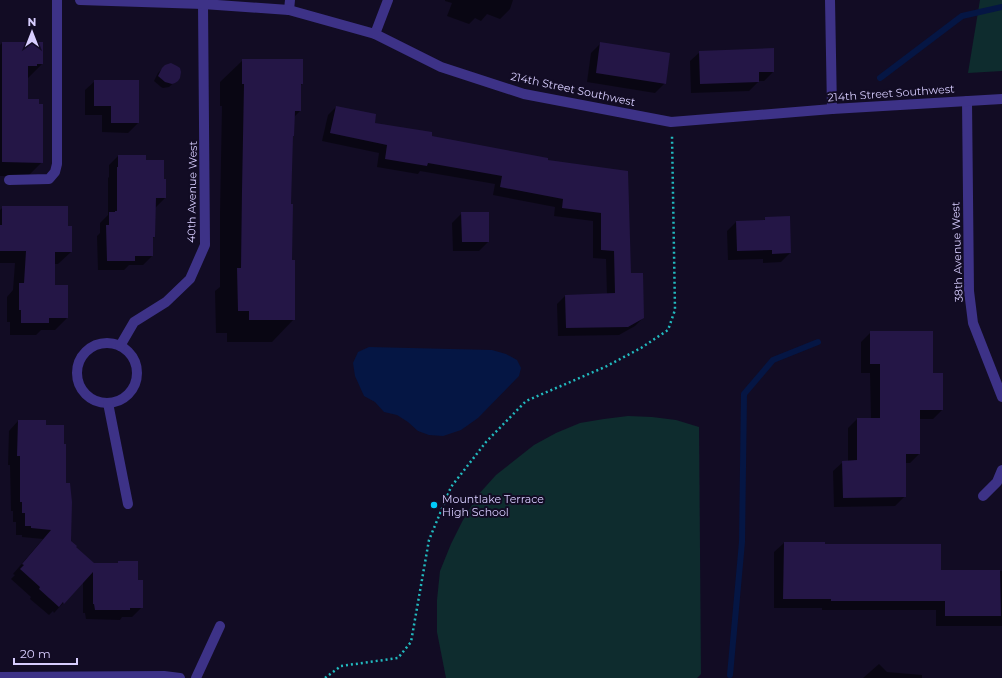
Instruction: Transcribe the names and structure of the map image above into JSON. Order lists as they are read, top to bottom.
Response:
{
  "streets": {
    "street": ["214th Street Southwest", "40th Avenue West", "38th Avenue West"]
  },
  "crossings": [
    ["214th Street Southwest", "40th Avenue West"],
    ["214th Street Southwest", "38th Avenue West"]
  ],
  "places": ["Mountlake Terrace High School"],
  "scale_bar": "20 m",
  "north": "top"
}
